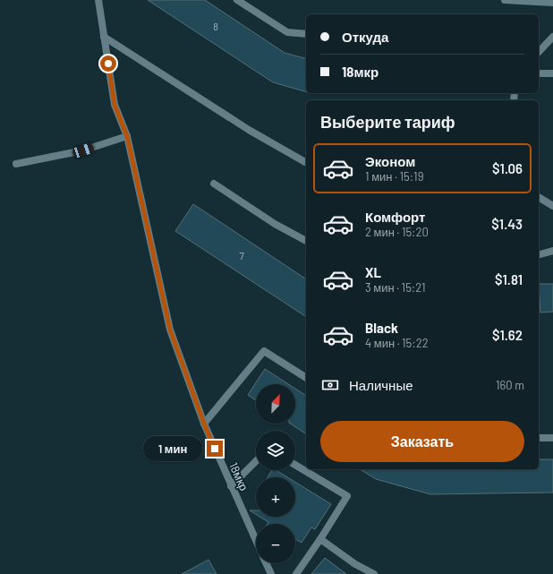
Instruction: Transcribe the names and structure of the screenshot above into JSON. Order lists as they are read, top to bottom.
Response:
{
  "streets": {
    "street": ["18мкр"]
  },
  "house_numbers": ["8", "7"],
  "north": "top right",
  "page": {
    "banner": ["Откуда", "18мкр"],
    "heading": "Выберите тариф",
    "list": [
      {
        "name": "Эконом",
        "note": "1 мин · 15:19",
        "value": "$1.06"
      },
      {
        "name": "Комфорт",
        "note": "2 мин · 15:20",
        "value": "$1.43"
      },
      {
        "name": "XL",
        "note": "3 мин · 15:21",
        "value": "$1.81"
      },
      {
        "name": "Black",
        "note": "4 мин · 15:22",
        "value": "$1.62"
      }
    ],
    "pay": ["Наличные", "160 m"],
    "map_buttons": ["+", "−"],
    "buttons": "Заказать",
    "bubble": "1 мин"
  }
}
